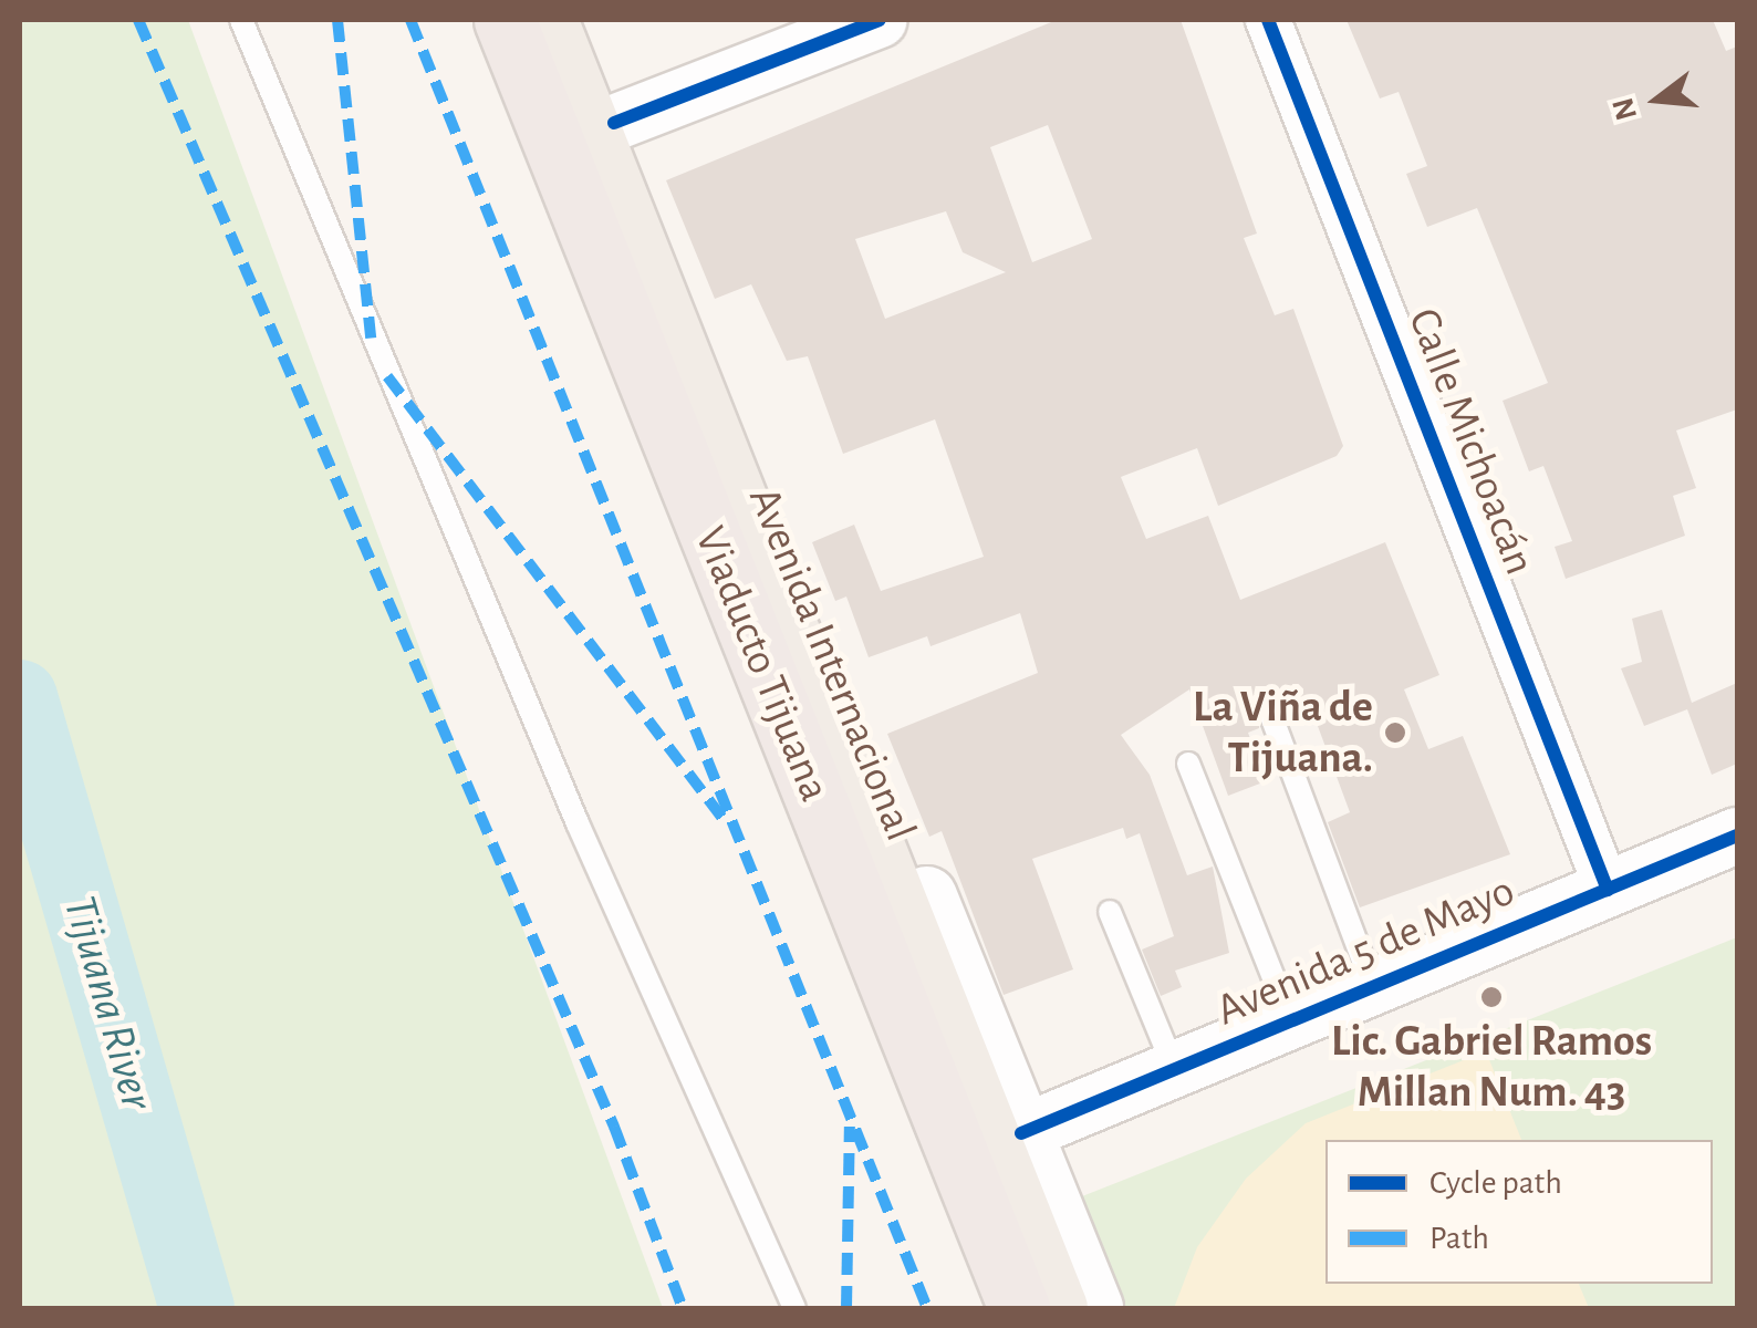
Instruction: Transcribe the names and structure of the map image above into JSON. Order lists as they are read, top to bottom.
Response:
{
  "streets": {
    "highway": ["Viaducto Tijuana", "Avenida Internacional"],
    "street": ["Calle Michoacán", "Avenida 5 de Mayo"]
  },
  "crossings": [
    ["Calle Michoacán", "Avenida 5 de Mayo"],
    ["Avenida Internacional", "Avenida 5 de Mayo"]
  ],
  "water": ["Tijuana River"],
  "places": ["La Viña de Tijuana.", "Lic. Gabriel Ramos Millan Num. 43"],
  "legend": ["Cycle path", "Path"],
  "north": "left"
}
